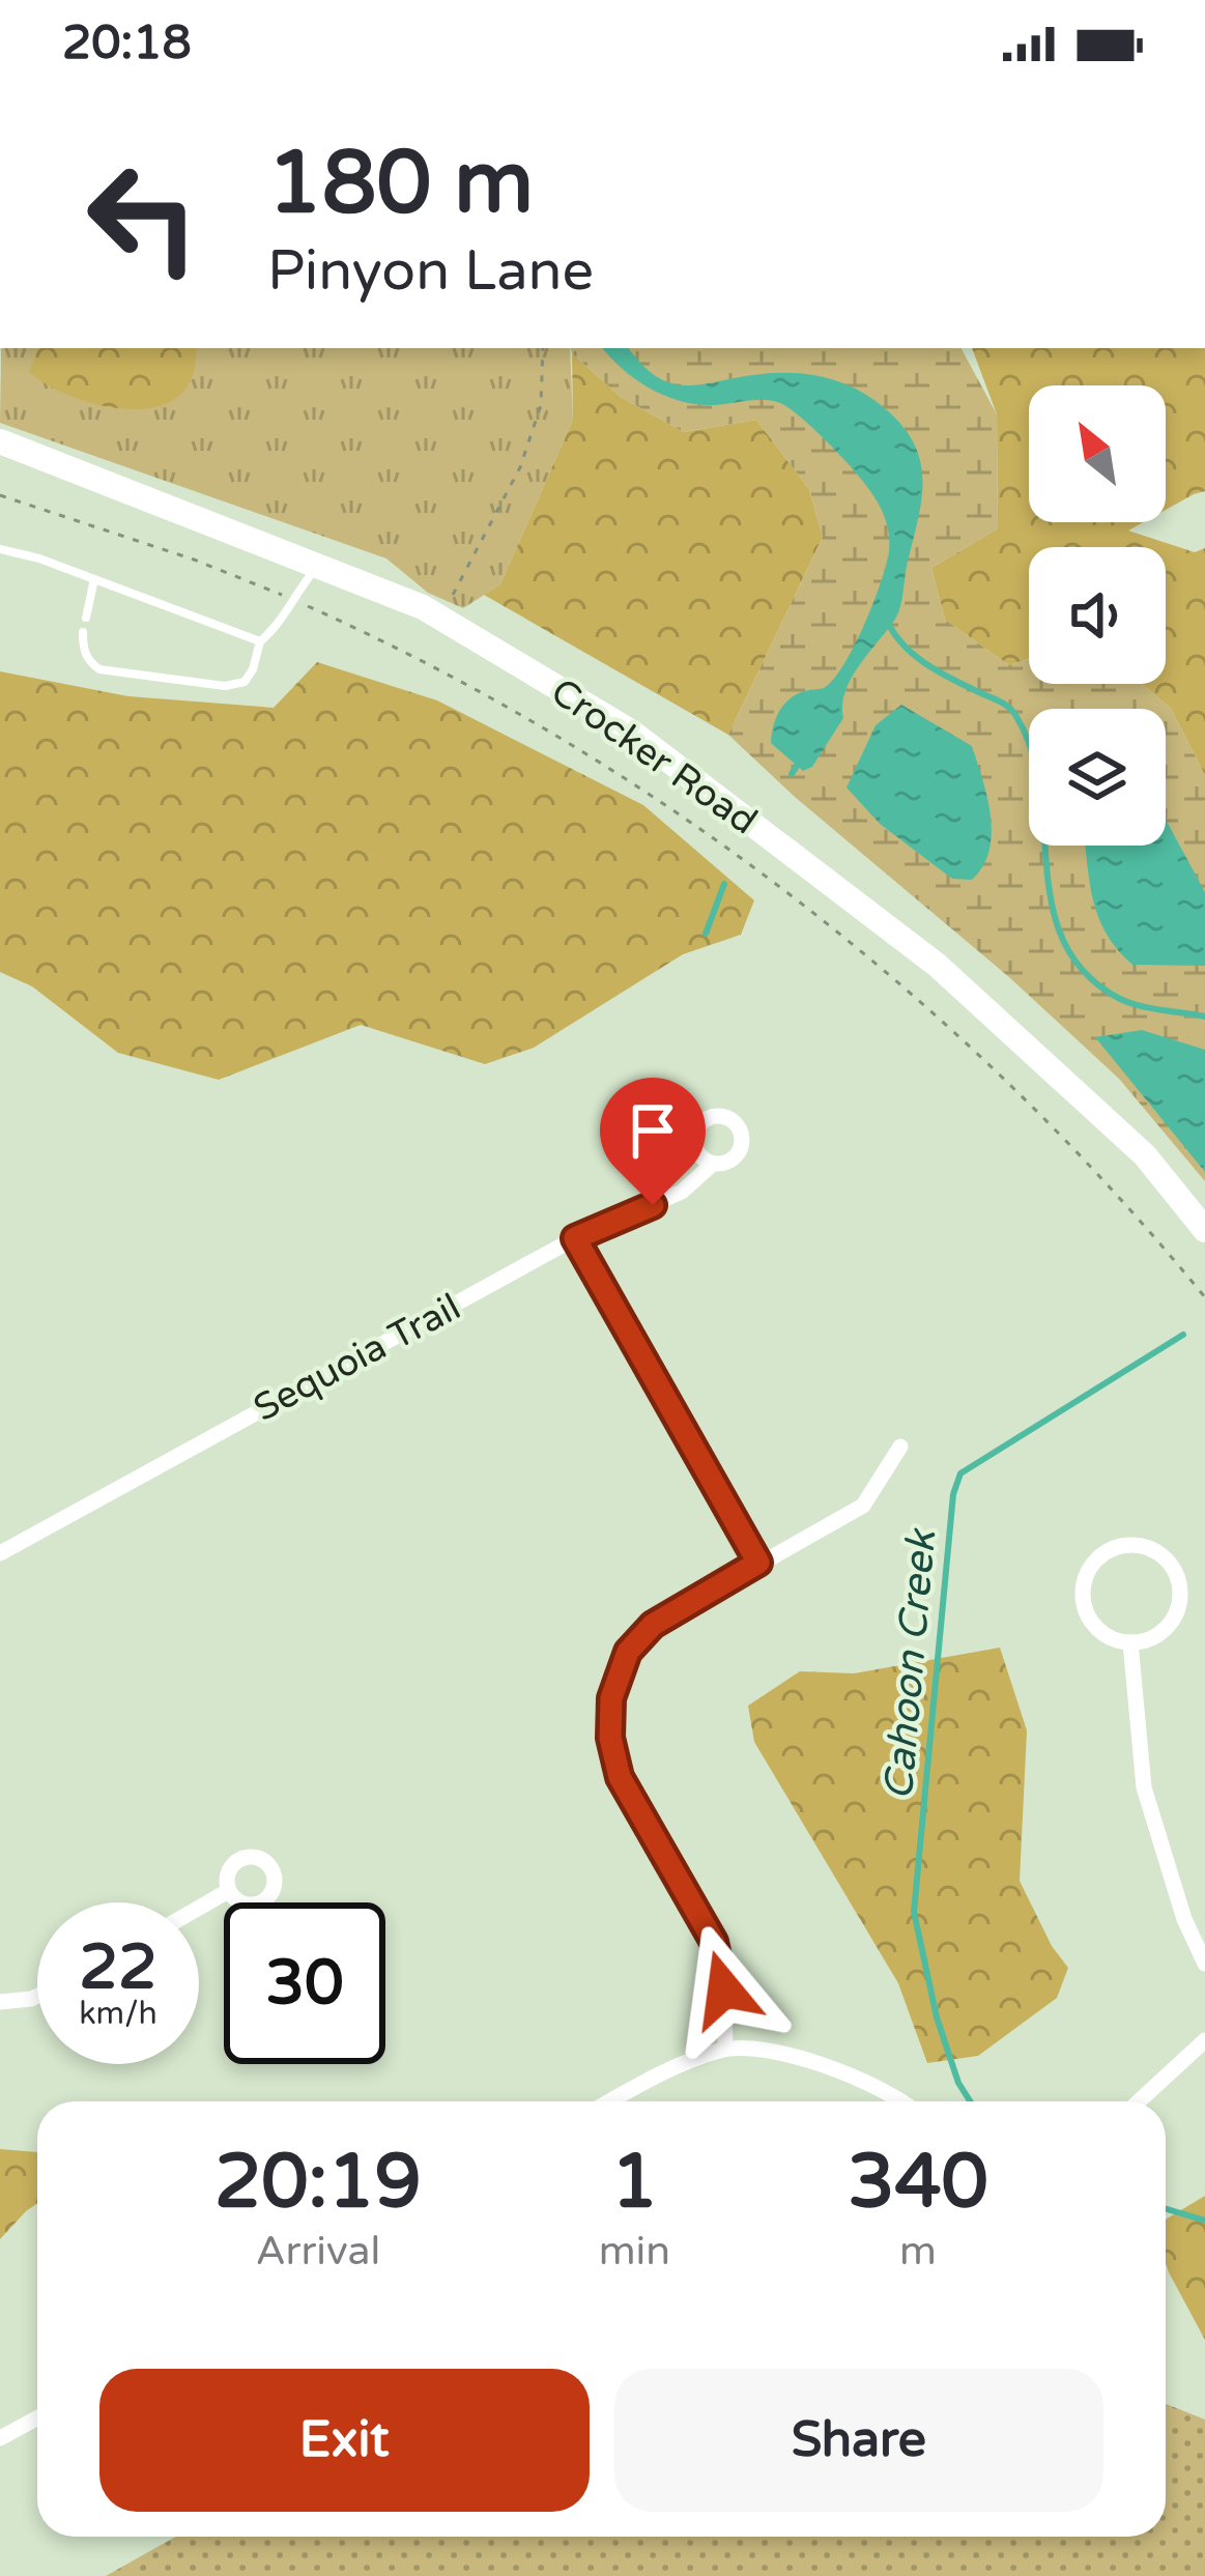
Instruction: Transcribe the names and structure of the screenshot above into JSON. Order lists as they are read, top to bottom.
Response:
{
  "streets": {
    "main road": ["Crocker Road"],
    "street": ["Sequoia Trail"]
  },
  "water": ["Cahoon Creek"],
  "north": "top left",
  "page": {
    "status": "20:18",
    "turn": ["180 m", "Pinyon Lane"],
    "speed": "22 km/h",
    "limit": "30",
    "eta": [
      "20:19",
      "Arrival",
      "1",
      "min",
      "340",
      "m"
    ],
    "buttons": ["Exit", "Share"]
  }
}
